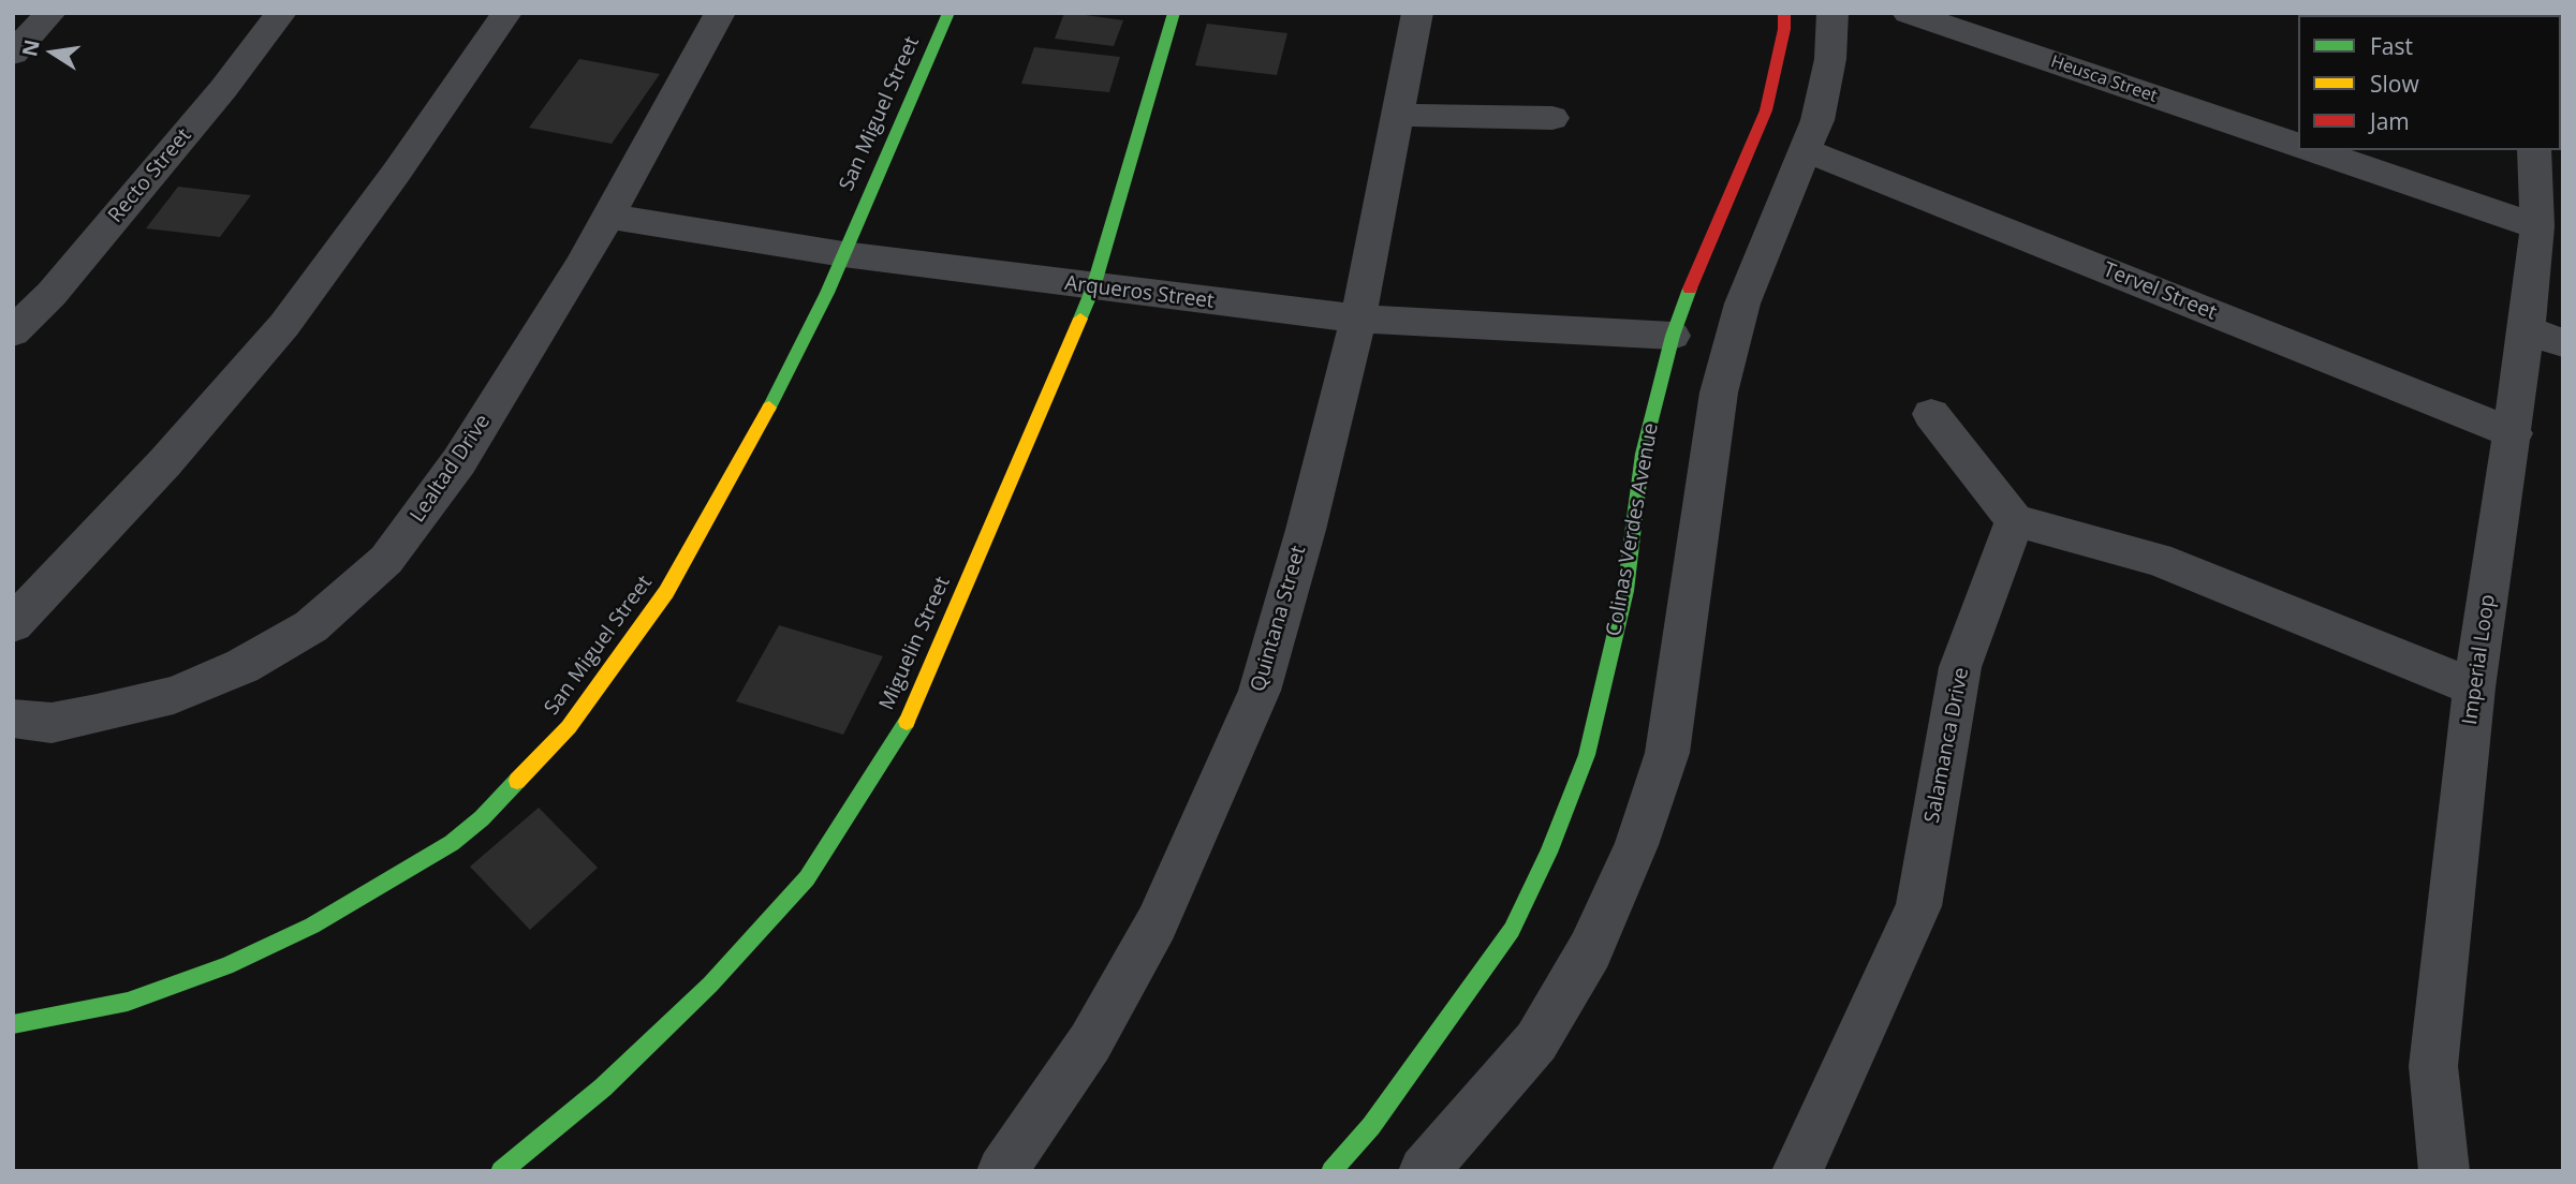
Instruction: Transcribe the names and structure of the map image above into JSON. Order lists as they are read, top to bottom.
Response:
{
  "streets": {
    "street": [
      "Heusca Street",
      "San Miguel Street",
      "Recto Street",
      "Tervel Street",
      "Arqueros Street",
      "Lealtad Drive",
      "Colinas Verdes Avenue",
      "Quintana Street",
      "Miguelin Street",
      "Imperial Loop",
      "Salamanca Drive"
    ]
  },
  "crossings": [
    ["San Miguel Street", "Arqueros Street"],
    ["Tervel Street", "Imperial Loop"],
    ["Arqueros Street", "Lealtad Drive"],
    ["Arqueros Street", "Colinas Verdes Avenue"],
    ["Arqueros Street", "Quintana Street"],
    ["Arqueros Street", "Miguelin Street"]
  ],
  "legend": ["Fast", "Slow", "Jam"],
  "north": "left"
}
